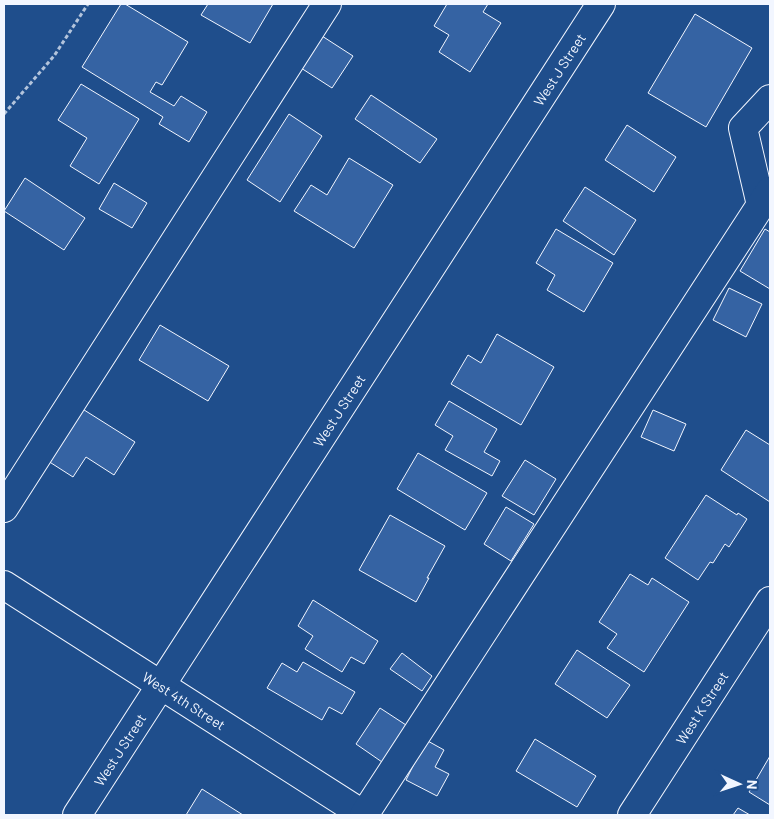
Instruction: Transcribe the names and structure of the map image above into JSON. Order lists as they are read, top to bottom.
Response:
{
  "streets": {
    "street": ["West J Street", "West 4th Street", "West K Street"]
  },
  "crossings": [
    ["West J Street", "West 4th Street"]
  ],
  "north": "right"
}
